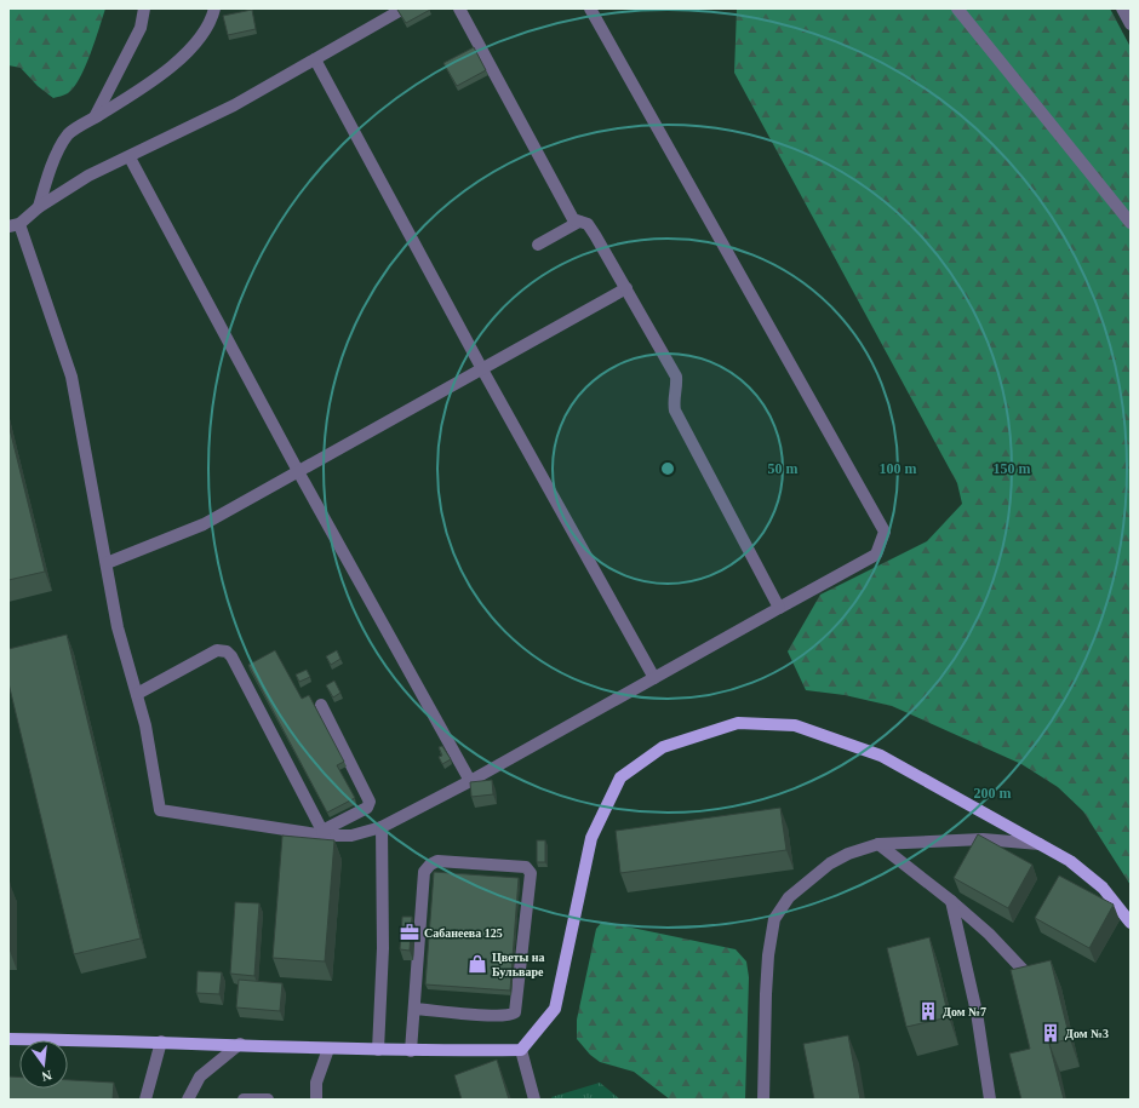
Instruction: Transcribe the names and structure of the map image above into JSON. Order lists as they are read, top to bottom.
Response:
{
  "places": {
    "office": ["Сабанеева 125"],
    "shop": ["Цветы на Бульваре"],
    "building": ["Дом №7", "Дом №3"]
  },
  "north": "bottom",
  "rings": [
    "50 m",
    "100 m",
    "150 m",
    "200 m"
  ]
}
